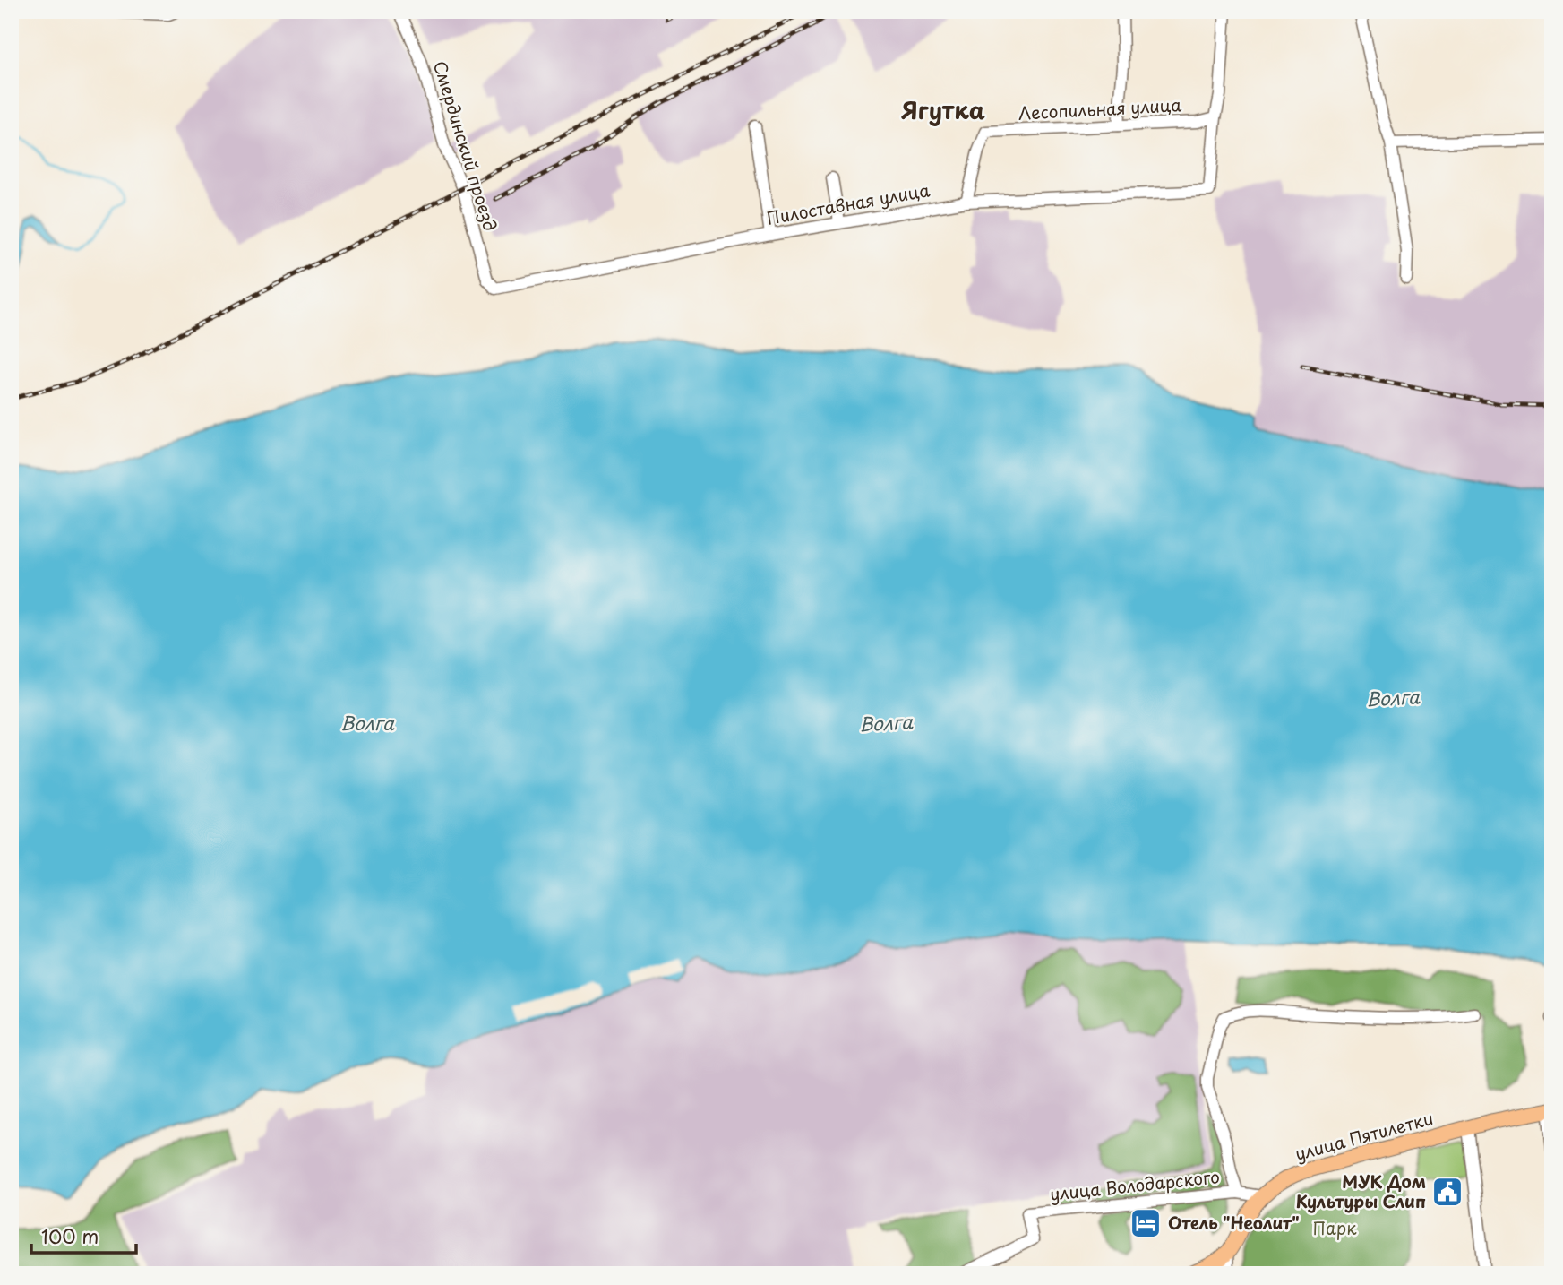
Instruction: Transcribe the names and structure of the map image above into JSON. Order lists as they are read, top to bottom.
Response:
{
  "streets": {
    "main road": ["улица Пятилетки"],
    "street": [
      "Лесопильная улица",
      "Смердинский проезд",
      "Пилоставная улица",
      "улица Володарского"
    ]
  },
  "crossings": [
    ["Лесопильная улица", "Пилоставная улица"],
    ["Смердинский проезд", "Пилоставная улица"]
  ],
  "districts": ["Ягутка"],
  "water": ["Волга"],
  "parks": ["Парк"],
  "places": {
    "public building": ["МУК Дом Культуры Слип"],
    "hotel": ["Отель \"Неолит\""]
  },
  "scale_bar": "100 m"
}
